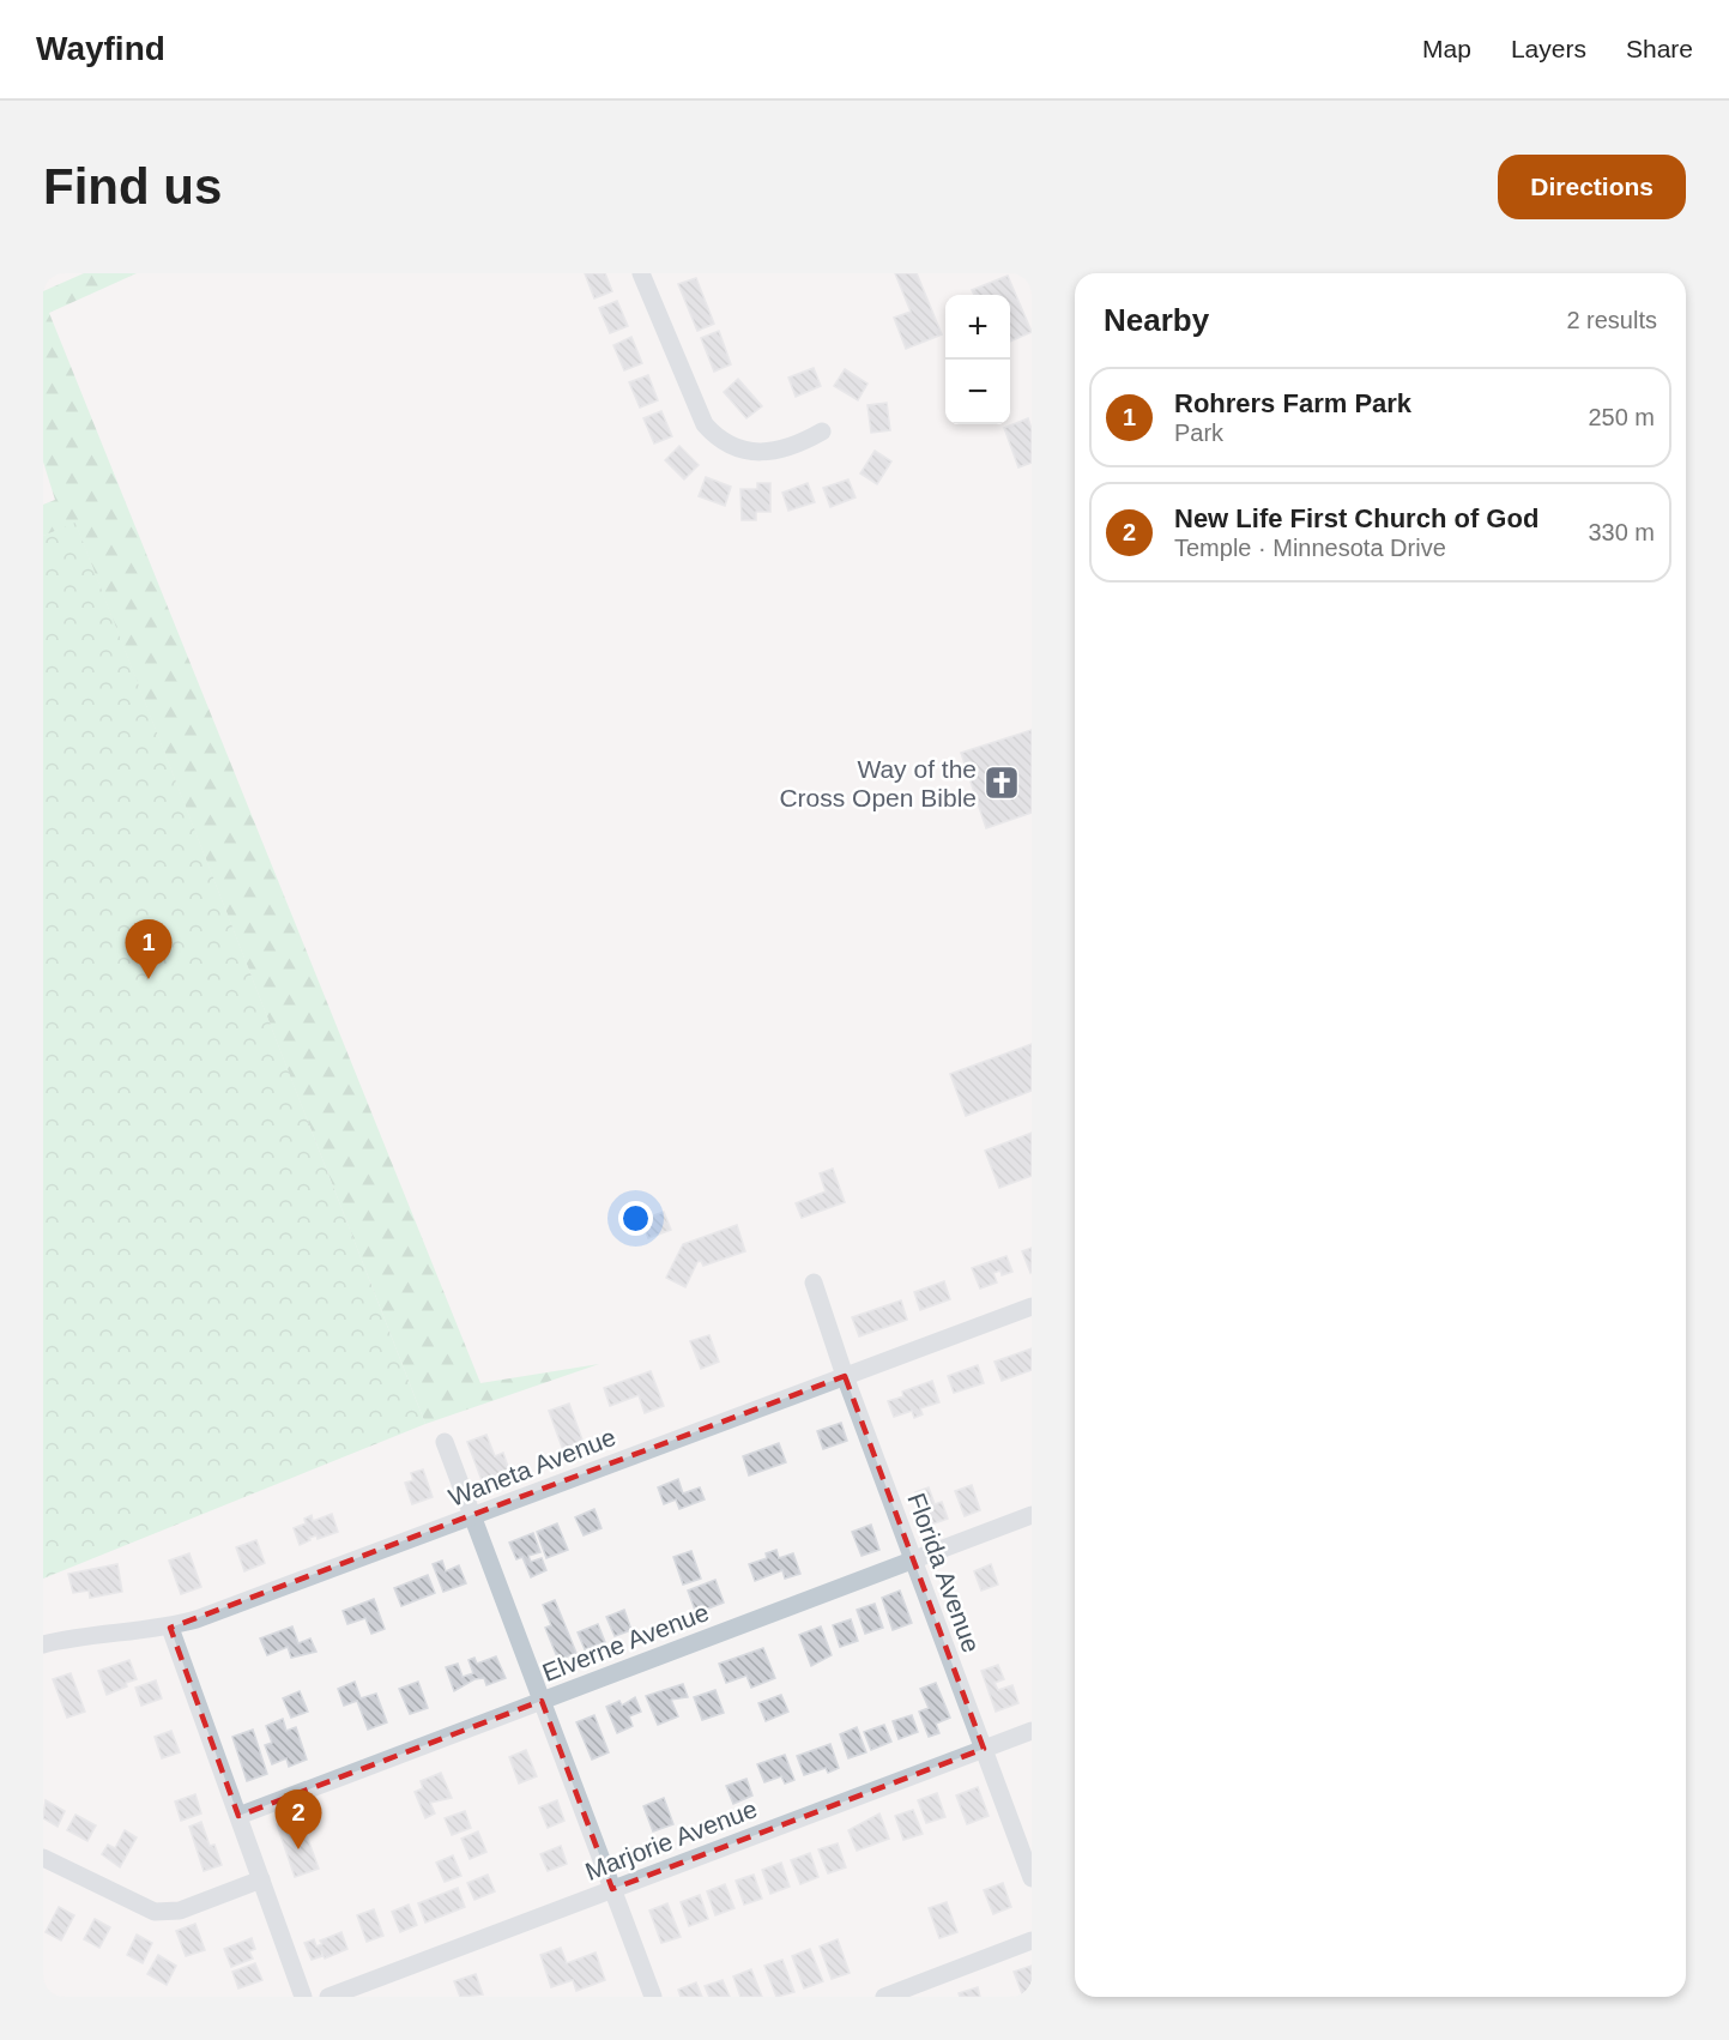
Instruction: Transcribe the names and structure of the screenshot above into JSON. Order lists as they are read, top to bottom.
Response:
{
  "streets": {
    "street": [
      "Waneta Avenue",
      "Florida Avenue",
      "Elverne Avenue",
      "Marjorie Avenue"
    ]
  },
  "crossings": [
    ["Waneta Avenue", "Florida Avenue"],
    ["Florida Avenue", "Elverne Avenue"],
    ["Florida Avenue", "Marjorie Avenue"]
  ],
  "places": {
    "church": ["Way of the Cross Open Bible"]
  },
  "page": {
    "header": "Wayfind",
    "nav": ["Map", "Layers", "Share"],
    "buttons": "Directions",
    "title": "Find us",
    "heading": ["Nearby", "2 results"],
    "map_buttons": ["+", "−"],
    "list": [
      {
        "mark": "1",
        "name": "Rohrers Farm Park",
        "note": "Park",
        "value": "250 m"
      },
      {
        "mark": "2",
        "name": "New Life First Church of God",
        "note": "Temple · Minnesota Drive",
        "value": "330 m"
      }
    ],
    "pins": ["1", "2"]
  }
}
